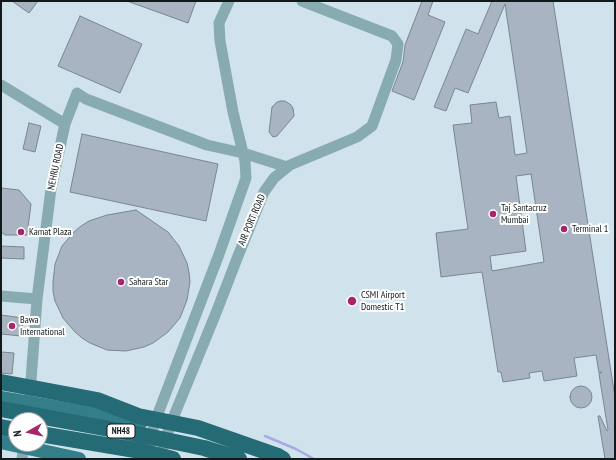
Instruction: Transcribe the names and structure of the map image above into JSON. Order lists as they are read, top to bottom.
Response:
{
  "streets": {
    "highway": ["NH48"],
    "street": ["NEHRU ROAD", "AIR PORT ROAD"]
  },
  "crossings": [
    ["NEHRU ROAD", "AIR PORT ROAD"]
  ],
  "places": [
    "Taj Santacruz Mumbai",
    "Terminal 1",
    "Kamat Plaza",
    "Sahara Star",
    "CSMI Airport Domestic T1",
    "Bawa International"
  ],
  "north": "left"
}
